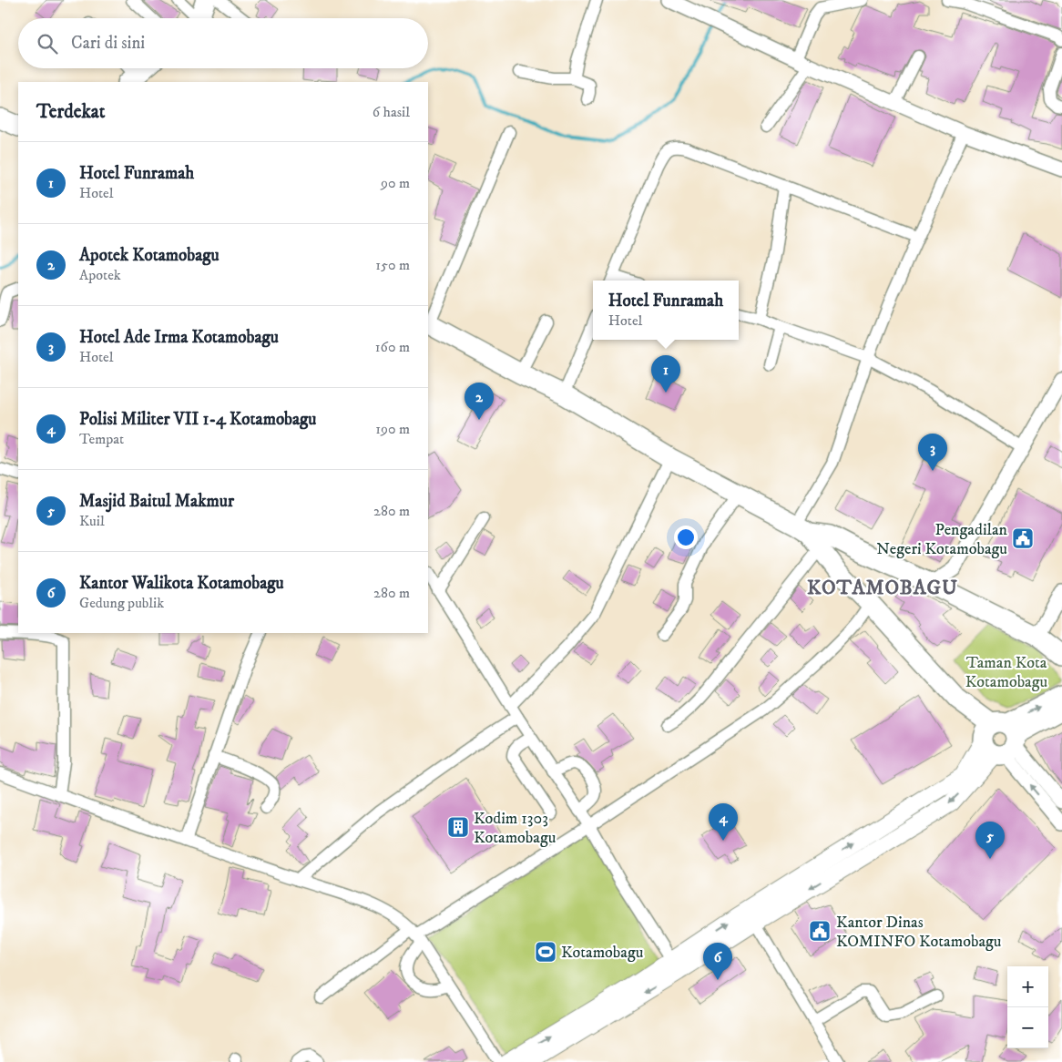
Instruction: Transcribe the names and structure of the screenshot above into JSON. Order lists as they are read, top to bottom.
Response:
{
  "districts": ["KOTAMOBAGU"],
  "parks": ["Taman Kota Kotamobagu"],
  "places": {
    "public building": ["Pengadilan Negeri Kotamobagu", "Kantor Dinas KOMINFO Kotamobagu"],
    "building": ["Kodim 1303 Kotamobagu"],
    "sports": ["Kotamobagu"]
  },
  "page": {
    "search": "Cari di sini",
    "heading": ["Terdekat", "6 hasil"],
    "list": [
      {
        "mark": "1",
        "name": "Hotel Funramah",
        "note": "Hotel",
        "value": "90 m"
      },
      {
        "mark": "2",
        "name": "Apotek Kotamobagu",
        "note": "Apotek",
        "value": "150 m"
      },
      {
        "mark": "3",
        "name": "Hotel Ade Irma Kotamobagu",
        "note": "Hotel",
        "value": "160 m"
      },
      {
        "mark": "4",
        "name": "Polisi Militer VII 1-4 Kotamobagu",
        "note": "Tempat",
        "value": "190 m"
      },
      {
        "mark": "5",
        "name": "Masjid Baitul Makmur",
        "note": "Kuil",
        "value": "280 m"
      },
      {
        "mark": "6",
        "name": "Kantor Walikota Kotamobagu",
        "note": "Gedung publik",
        "value": "280 m"
      }
    ],
    "popup": ["Hotel Funramah", "Hotel"],
    "pins": [
      "1",
      "2",
      "3",
      "4",
      "5",
      "6"
    ],
    "map_buttons": ["+", "−"]
  }
}
